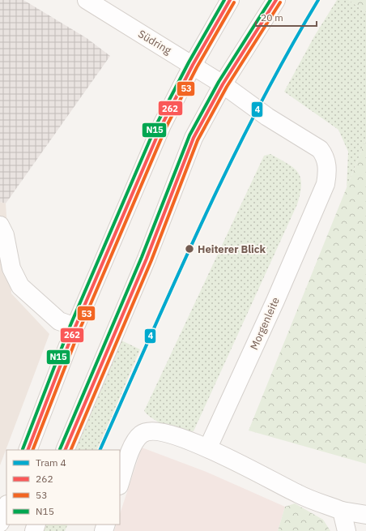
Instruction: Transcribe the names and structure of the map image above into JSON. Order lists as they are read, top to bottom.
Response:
{
  "streets": {
    "main road": ["Südring", "Morgenleite"]
  },
  "crossings": [
    ["Südring", "Morgenleite"]
  ],
  "places": ["Heiterer Blick"],
  "lines": [
    "tram line 4",
    "transit line 262",
    "transit line N15",
    "transit line 53"
  ],
  "legend": [
    "Tram 4",
    "262",
    "53",
    "N15"
  ],
  "scale_bar": "20 m"
}
